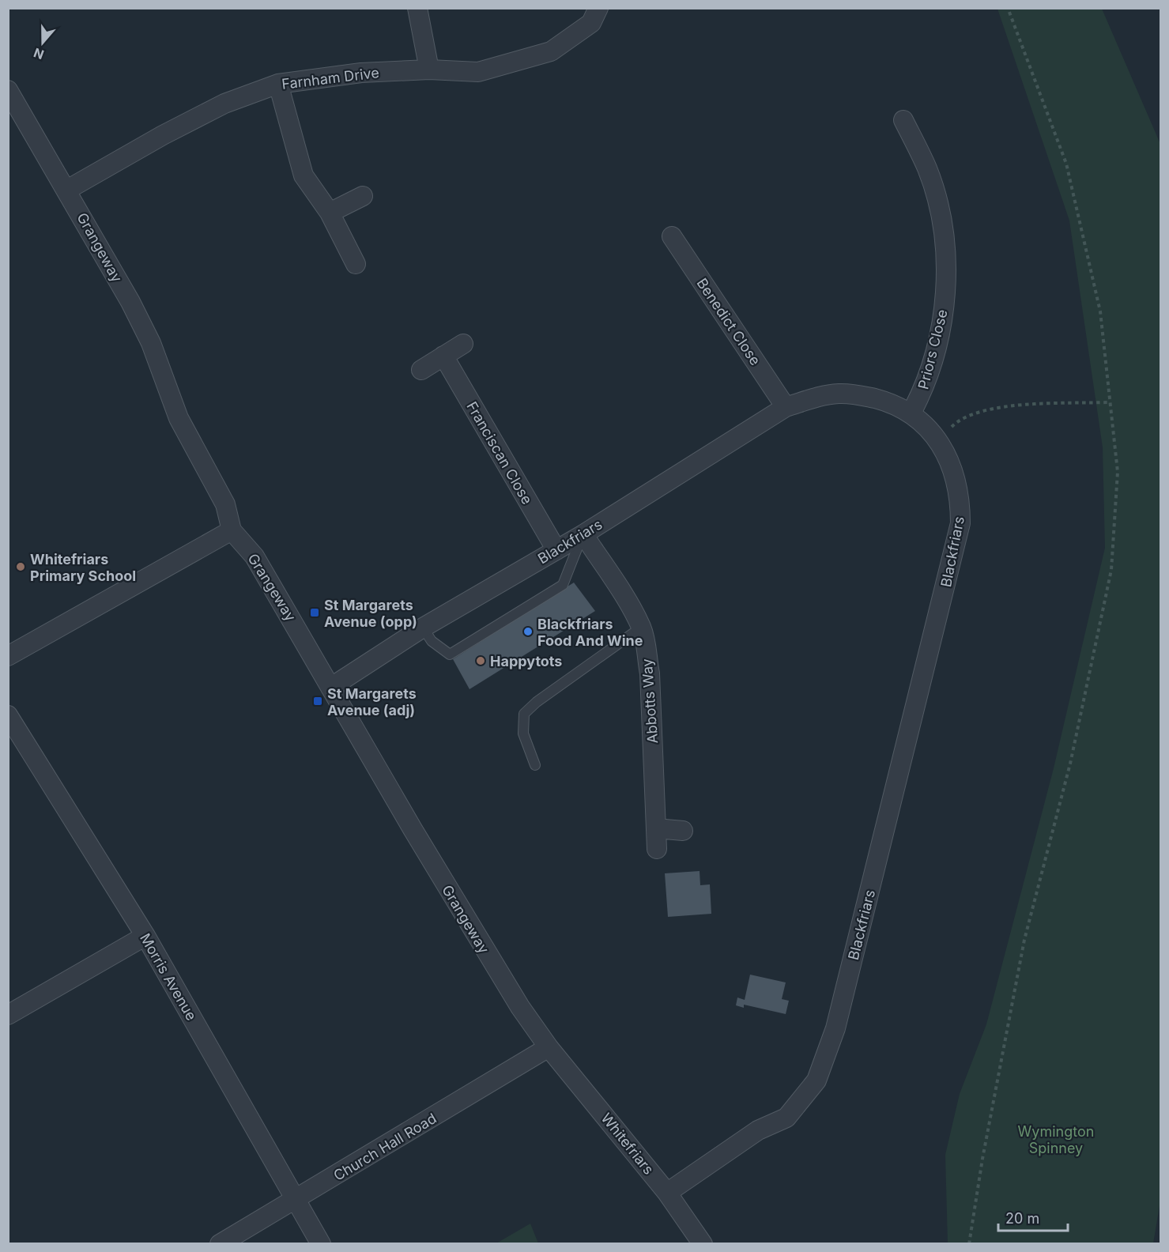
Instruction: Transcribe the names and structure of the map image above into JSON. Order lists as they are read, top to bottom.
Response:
{
  "streets": {
    "street": [
      "Farnham Drive",
      "Grangeway",
      "Benedict Close",
      "Priors Close",
      "Franciscan Close",
      "Blackfriars",
      "Abbotts Way",
      "Morris Avenue",
      "Whitefriars",
      "Church Hall Road"
    ]
  },
  "crossings": [
    ["Farnham Drive", "Grangeway"],
    ["Grangeway", "Blackfriars"],
    ["Grangeway", "Whitefriars"],
    ["Grangeway", "Church Hall Road"],
    ["Benedict Close", "Blackfriars"],
    ["Priors Close", "Blackfriars"],
    ["Franciscan Close", "Blackfriars"],
    ["Blackfriars", "Abbotts Way"],
    ["Blackfriars", "Whitefriars"],
    ["Morris Avenue", "Church Hall Road"],
    ["Whitefriars", "Church Hall Road"]
  ],
  "parks": ["Wymington Spinney"],
  "places": {
    "other": ["Whitefriars Primary School", "Blackfriars Food And Wine", "Happytots"],
    "transit": ["St Margarets Avenue (opp)", "St Margarets Avenue (adj)"]
  },
  "scale_bar": "20 m",
  "north": "bottom"
}
